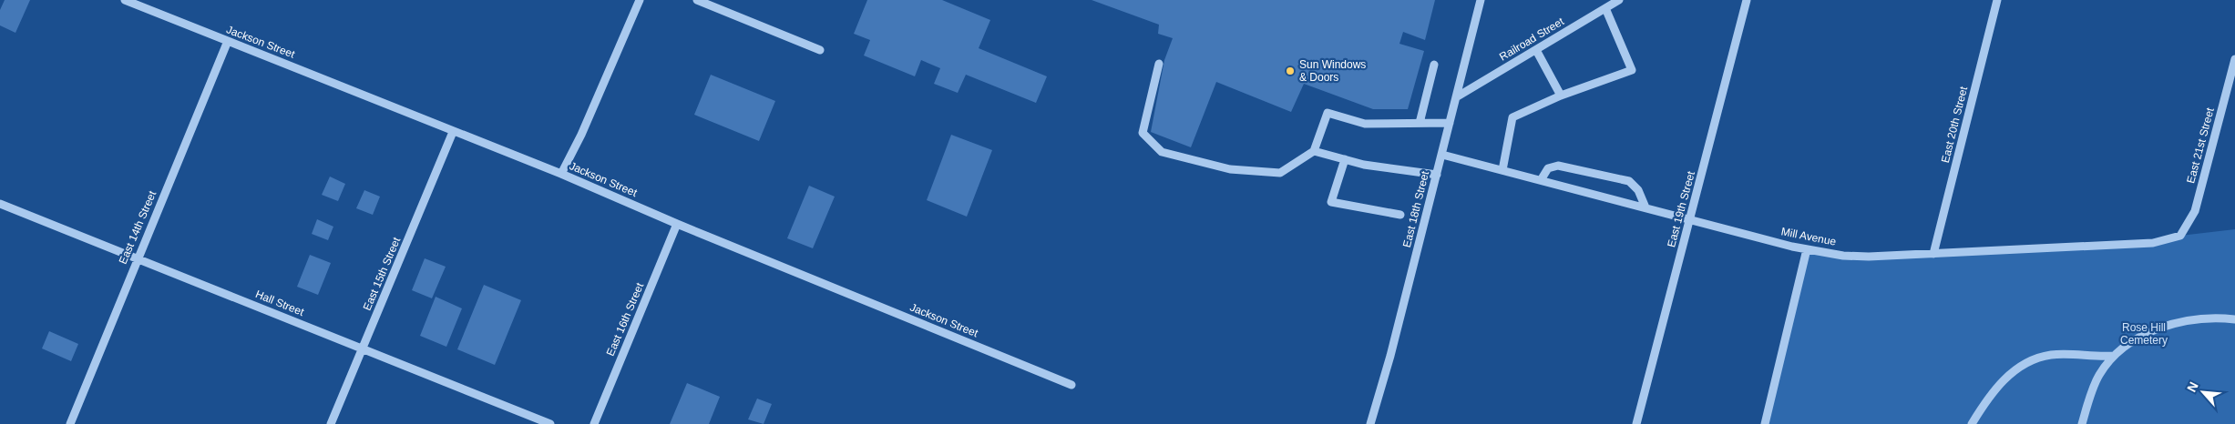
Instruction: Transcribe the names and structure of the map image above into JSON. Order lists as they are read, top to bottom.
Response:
{
  "streets": {
    "street": [
      "Railroad Street",
      "Jackson Street",
      "East 20th Street",
      "East 21st Street",
      "East 18th Street",
      "East 19th Street",
      "East 14th Street",
      "Mill Avenue",
      "East 15th Street",
      "Hall Street",
      "East 16th Street"
    ]
  },
  "crossings": [
    ["Railroad Street", "East 18th Street"],
    ["Jackson Street", "East 14th Street"],
    ["Jackson Street", "East 15th Street"],
    ["Jackson Street", "East 16th Street"],
    ["East 20th Street", "Mill Avenue"],
    ["East 21st Street", "Mill Avenue"],
    ["East 18th Street", "Mill Avenue"],
    ["East 19th Street", "Mill Avenue"],
    ["East 14th Street", "Hall Street"],
    ["East 15th Street", "Hall Street"]
  ],
  "parks": ["Rose Hill Cemetery"],
  "places": ["Sun Windows & Doors"],
  "north": "top left"
}
